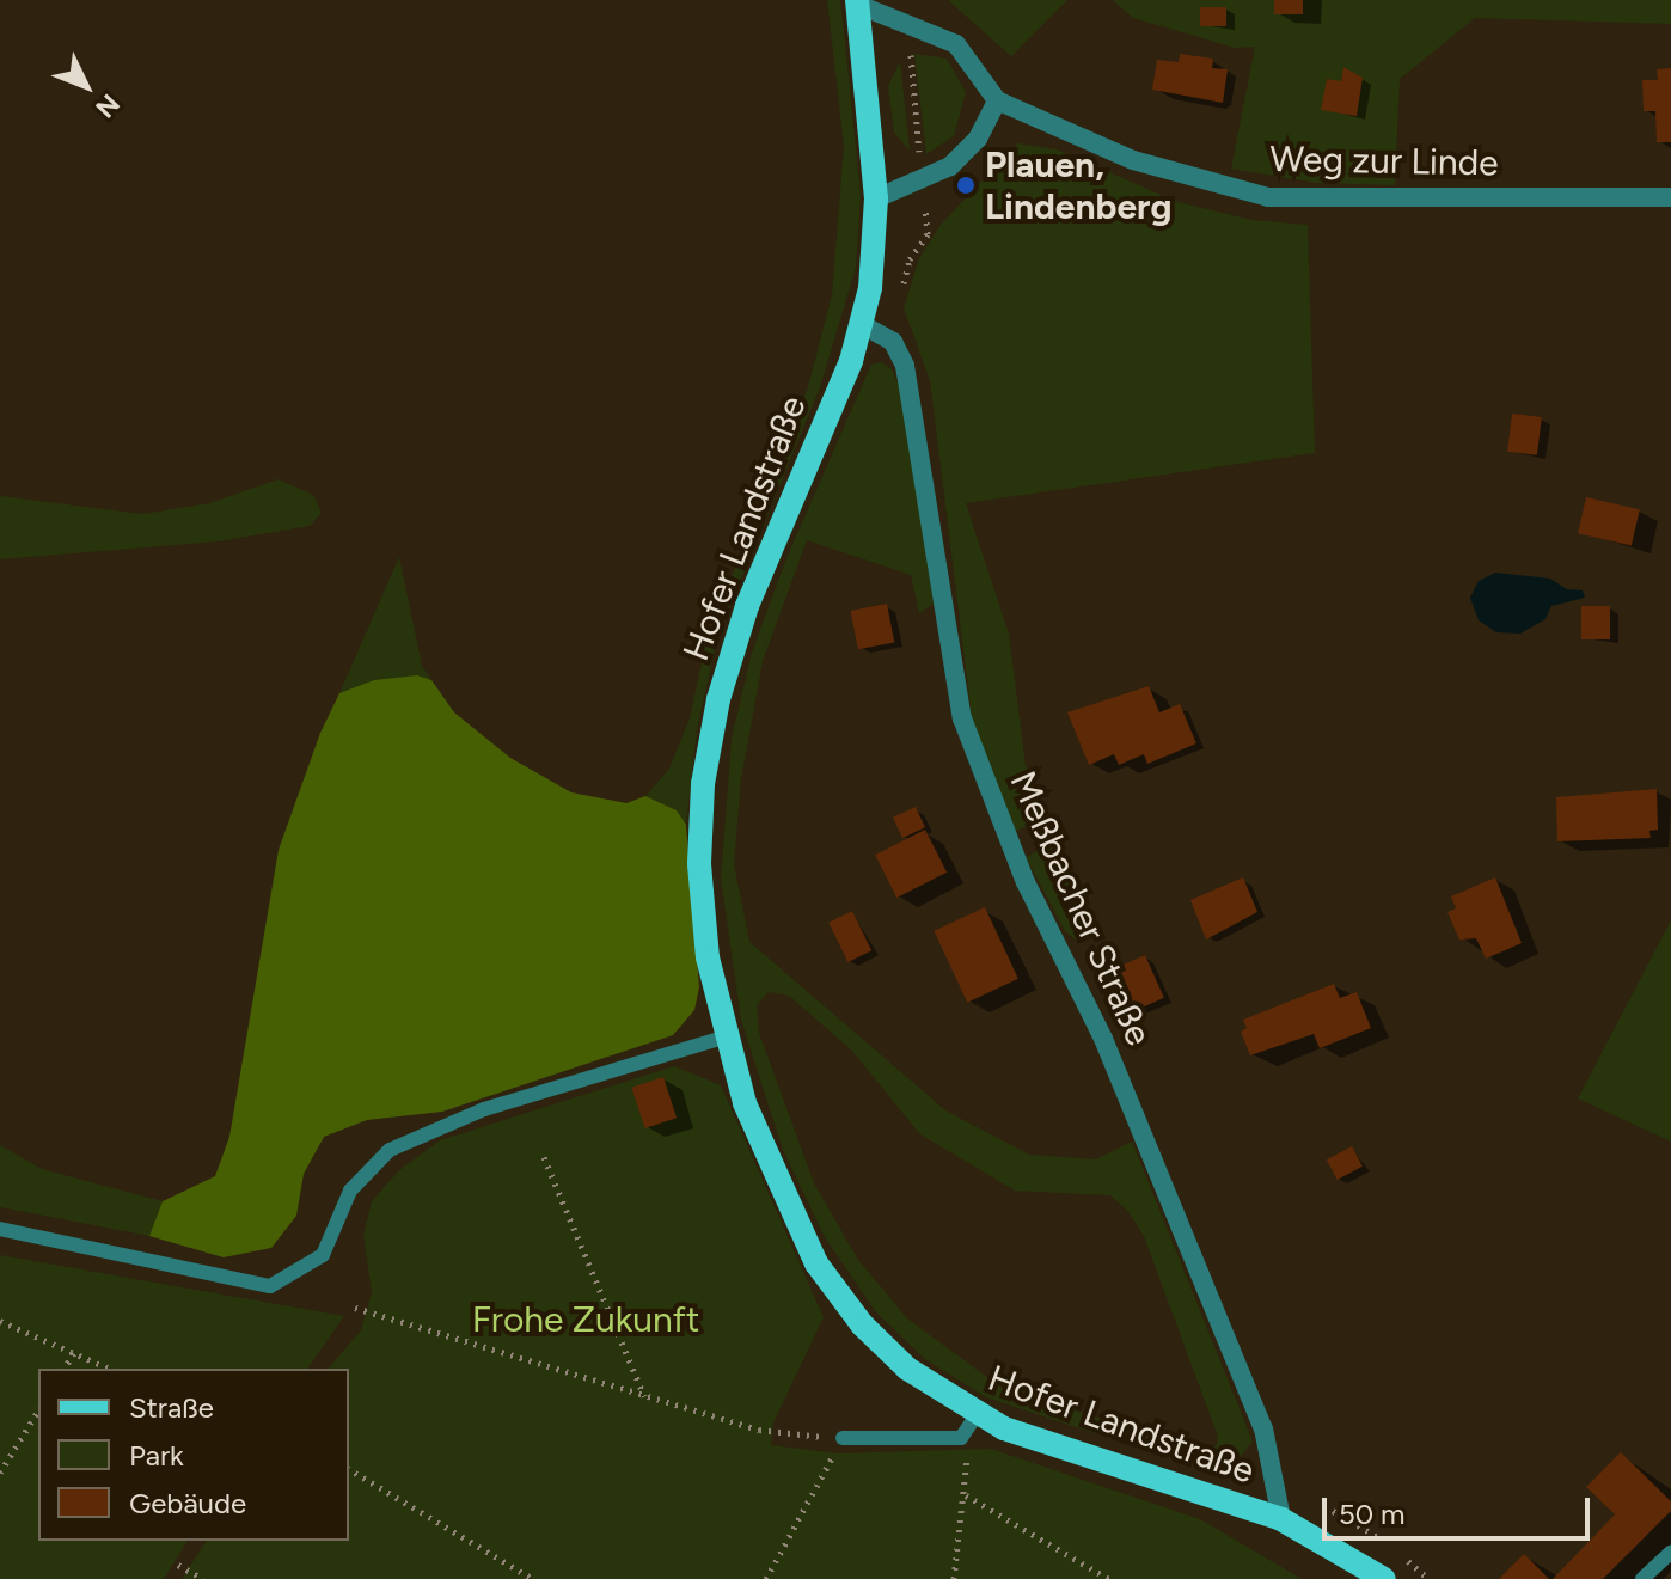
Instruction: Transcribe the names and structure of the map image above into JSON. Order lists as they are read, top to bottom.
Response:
{
  "streets": {
    "main road": ["Hofer Landstraße"],
    "street": ["Weg zur Linde", "Meßbacher Straße"]
  },
  "crossings": [
    ["Hofer Landstraße", "Meßbacher Straße"]
  ],
  "parks": ["Frohe Zukunft"],
  "places": ["Plauen, Lindenberg"],
  "legend": ["Straße", "Park", "Gebäude"],
  "scale_bar": "50 m",
  "north": "bottom right"
}
